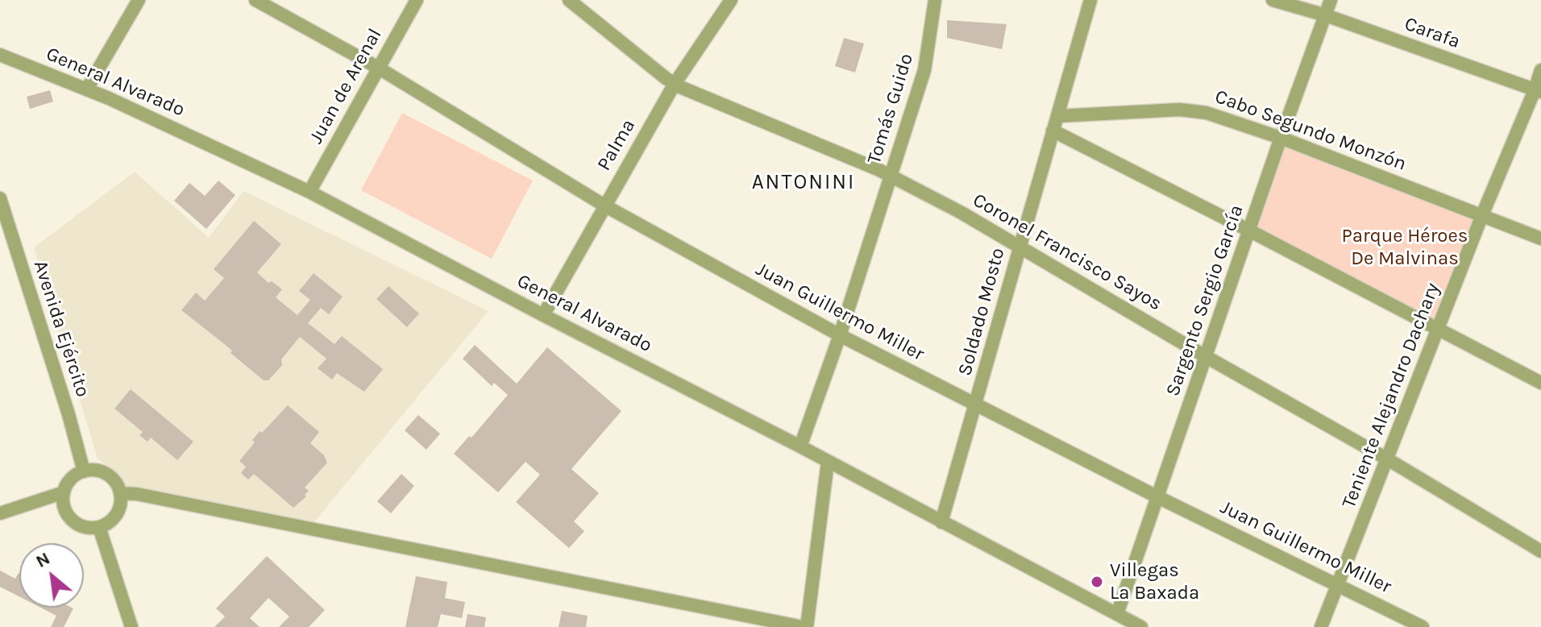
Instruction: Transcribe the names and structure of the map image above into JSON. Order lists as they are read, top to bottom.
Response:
{
  "streets": {
    "street": [
      "Carafa",
      "General Alvarado",
      "Juan de Arenal",
      "Tomás Guido",
      "Cabo Segundo Monzón",
      "Palma",
      "Coronel Francisco Sayos",
      "Sargento Sergio García",
      "Juan Guillermo Miller",
      "Soldado Mosto",
      "Avenida Ejército",
      "Teniente Alejandro Dachary"
    ]
  },
  "crossings": [
    ["Carafa", "Sargento Sergio García"],
    ["Carafa", "Teniente Alejandro Dachary"],
    ["General Alvarado", "Juan de Arenal"],
    ["General Alvarado", "Tomás Guido"],
    ["General Alvarado", "Palma"],
    ["General Alvarado", "Sargento Sergio García"],
    ["General Alvarado", "Soldado Mosto"],
    ["Juan de Arenal", "Juan Guillermo Miller"],
    ["Tomás Guido", "Coronel Francisco Sayos"],
    ["Tomás Guido", "Juan Guillermo Miller"],
    ["Cabo Segundo Monzón", "Sargento Sergio García"],
    ["Cabo Segundo Monzón", "Soldado Mosto"],
    ["Cabo Segundo Monzón", "Teniente Alejandro Dachary"],
    ["Palma", "Coronel Francisco Sayos"],
    ["Palma", "Juan Guillermo Miller"],
    ["Coronel Francisco Sayos", "Sargento Sergio García"],
    ["Coronel Francisco Sayos", "Soldado Mosto"],
    ["Coronel Francisco Sayos", "Teniente Alejandro Dachary"],
    ["Sargento Sergio García", "Juan Guillermo Miller"],
    ["Juan Guillermo Miller", "Soldado Mosto"],
    ["Juan Guillermo Miller", "Teniente Alejandro Dachary"]
  ],
  "districts": ["ANTONINI"],
  "parks": ["Parque Héroes De Malvinas"],
  "places": ["Villegas La Baxada"],
  "north": "top left"
}
